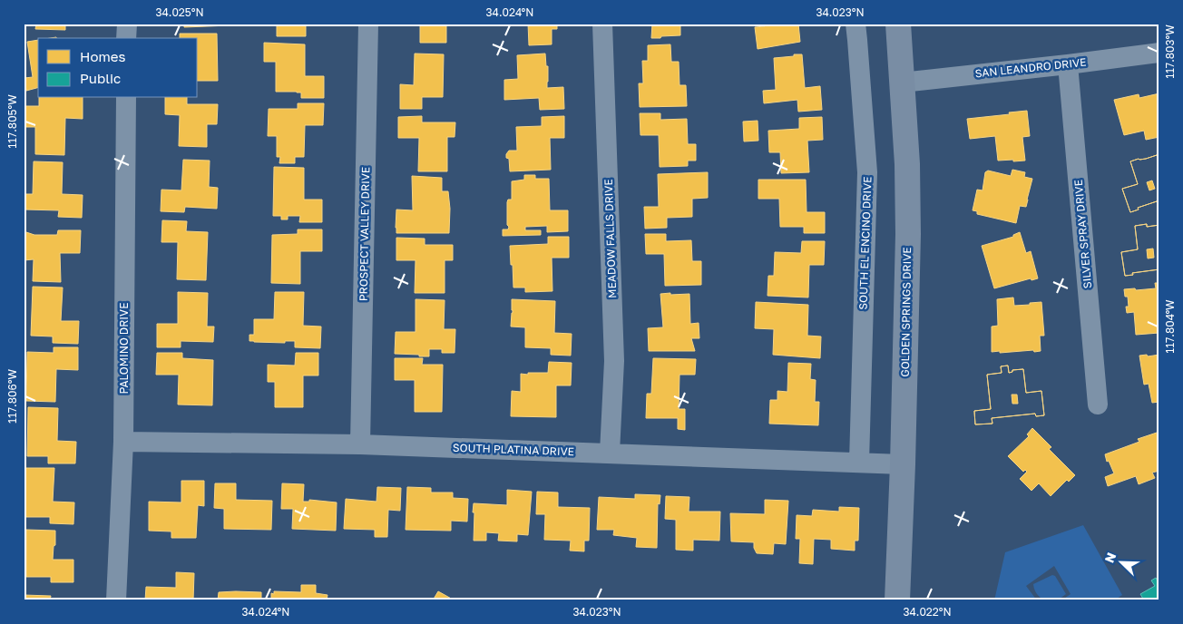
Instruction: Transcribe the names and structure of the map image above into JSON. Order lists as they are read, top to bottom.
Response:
{
  "streets": {
    "main road": ["GOLDEN SPRINGS DRIVE"],
    "street": [
      "SAN LEANDRO DRIVE",
      "PROSPECT VALLEY DRIVE",
      "SILVER SPRAY DRIVE",
      "MEADOW FALLS DRIVE",
      "SOUTH EL ENCINO DRIVE",
      "PALOMINO DRIVE",
      "SOUTH PLATINA DRIVE"
    ]
  },
  "crossings": [
    ["SAN LEANDRO DRIVE", "SILVER SPRAY DRIVE"],
    ["SAN LEANDRO DRIVE", "GOLDEN SPRINGS DRIVE"],
    ["PROSPECT VALLEY DRIVE", "SOUTH PLATINA DRIVE"],
    ["MEADOW FALLS DRIVE", "SOUTH PLATINA DRIVE"],
    ["SOUTH EL ENCINO DRIVE", "SOUTH PLATINA DRIVE"],
    ["GOLDEN SPRINGS DRIVE", "SOUTH PLATINA DRIVE"],
    ["PALOMINO DRIVE", "SOUTH PLATINA DRIVE"]
  ],
  "legend": ["Homes", "Public"],
  "north": "top left",
  "coordinates": [
    "34.025°N",
    "34.024°N",
    "34.023°N",
    "117.803°W",
    "117.805°W",
    "117.804°W",
    "117.806°W",
    "34.022°N"
  ]
}
